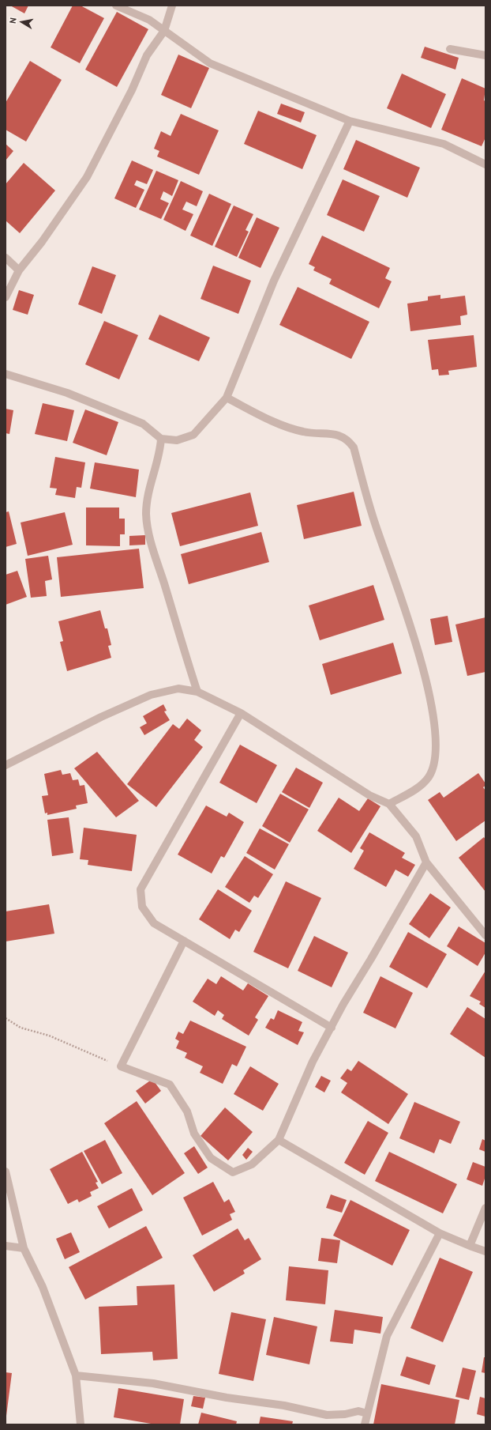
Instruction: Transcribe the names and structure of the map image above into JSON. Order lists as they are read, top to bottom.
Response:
{
  "north": "left"
}
